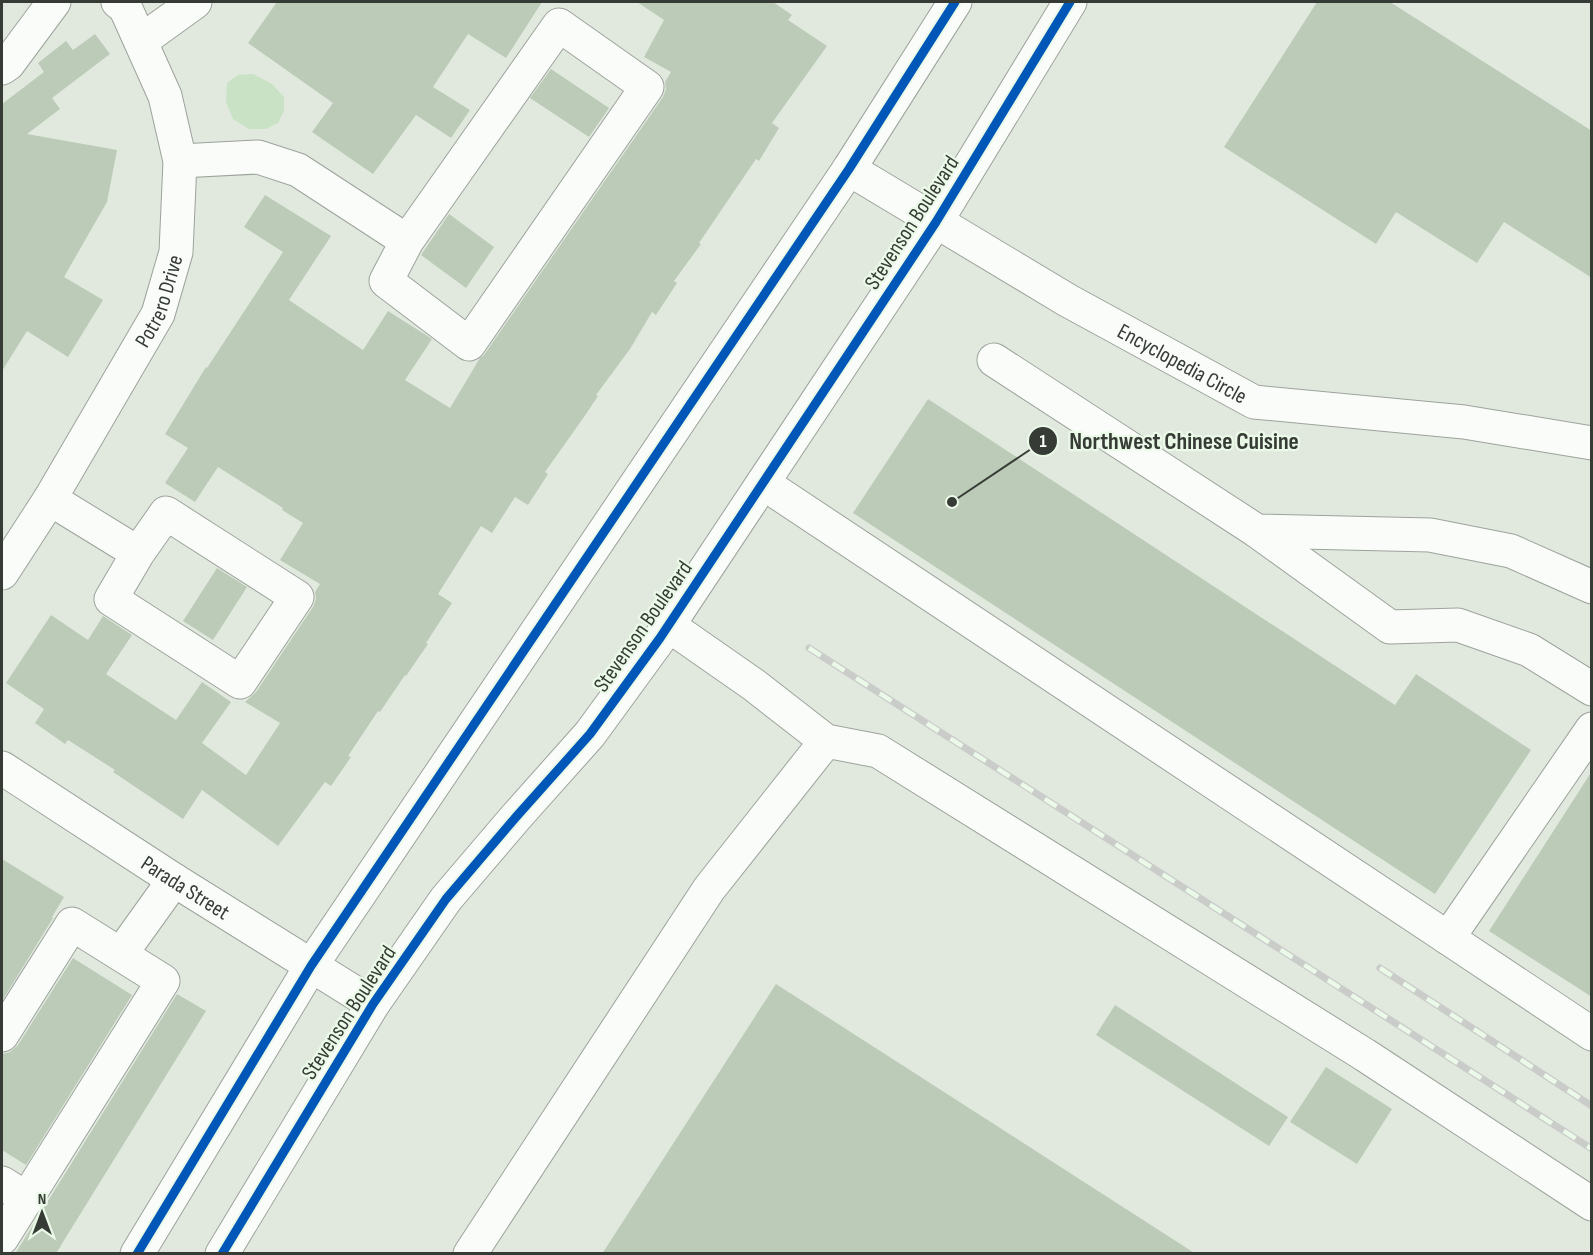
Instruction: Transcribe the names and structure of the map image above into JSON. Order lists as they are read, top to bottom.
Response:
{
  "streets": {
    "street": [
      "Stevenson Boulevard",
      "Potrero Drive",
      "Encyclopedia Circle",
      "Parada Street"
    ]
  },
  "crossings": [
    ["Stevenson Boulevard", "Encyclopedia Circle"],
    ["Stevenson Boulevard", "Parada Street"]
  ],
  "places": ["Northwest Chinese Cuisine"],
  "north": "top"
}
